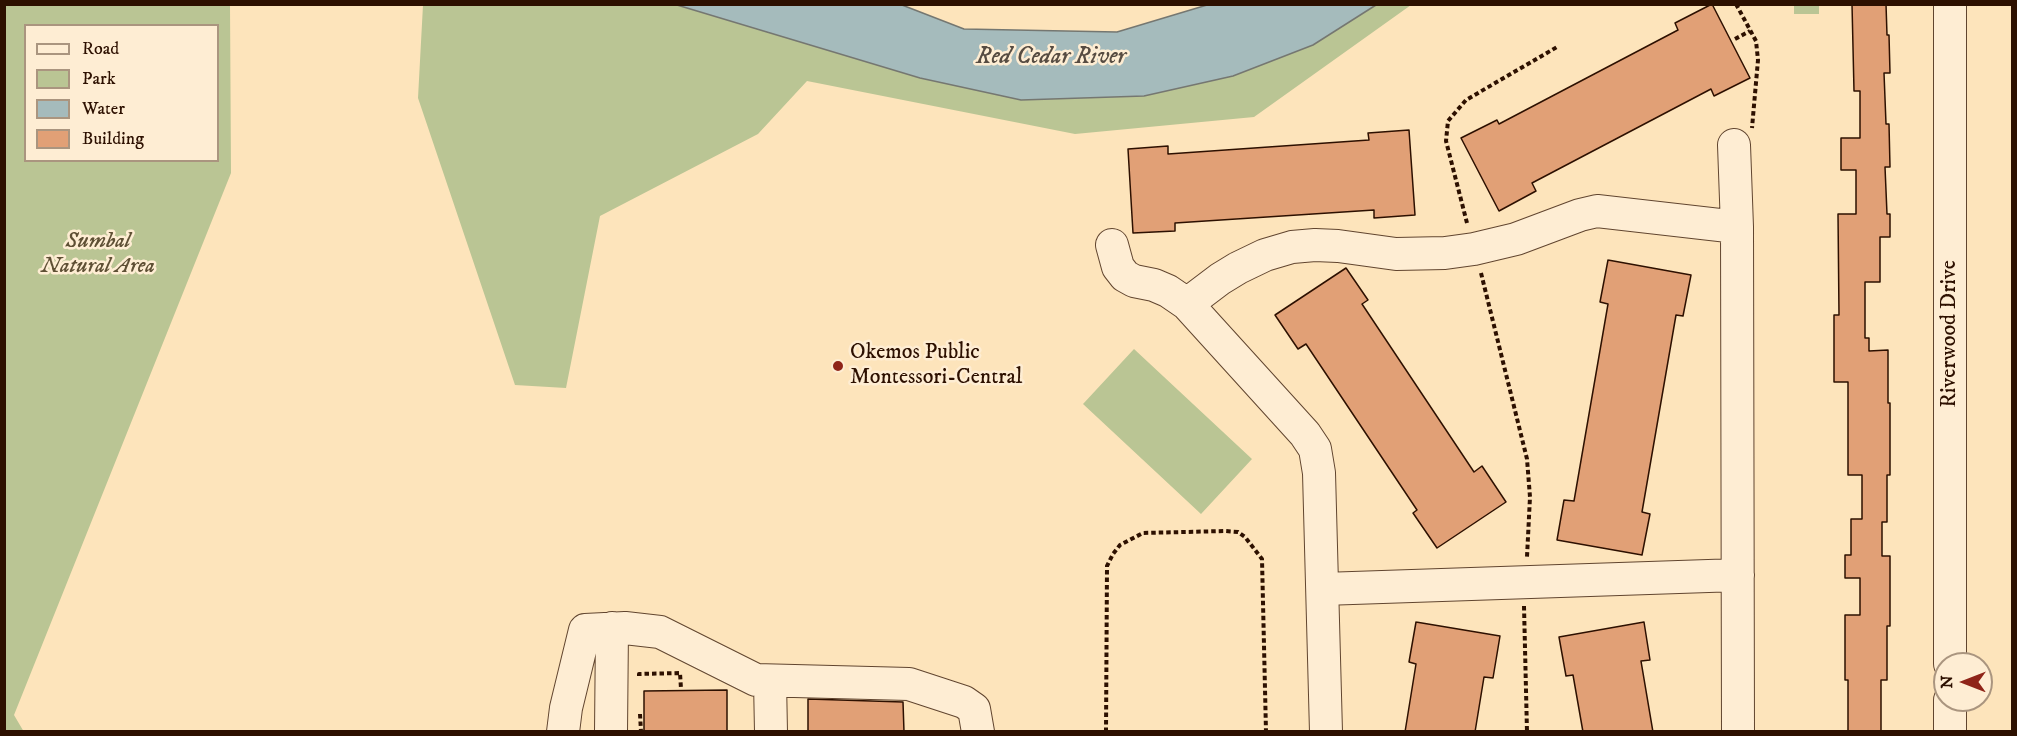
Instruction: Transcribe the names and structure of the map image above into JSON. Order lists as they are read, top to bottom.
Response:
{
  "streets": {
    "street": ["Riverwood Drive"]
  },
  "water": ["Red Cedar River"],
  "parks": ["Sumbal Natural Area"],
  "places": ["Okemos Public Montessori-Central"],
  "legend": [
    "Road",
    "Park",
    "Water",
    "Building"
  ],
  "north": "left"
}
